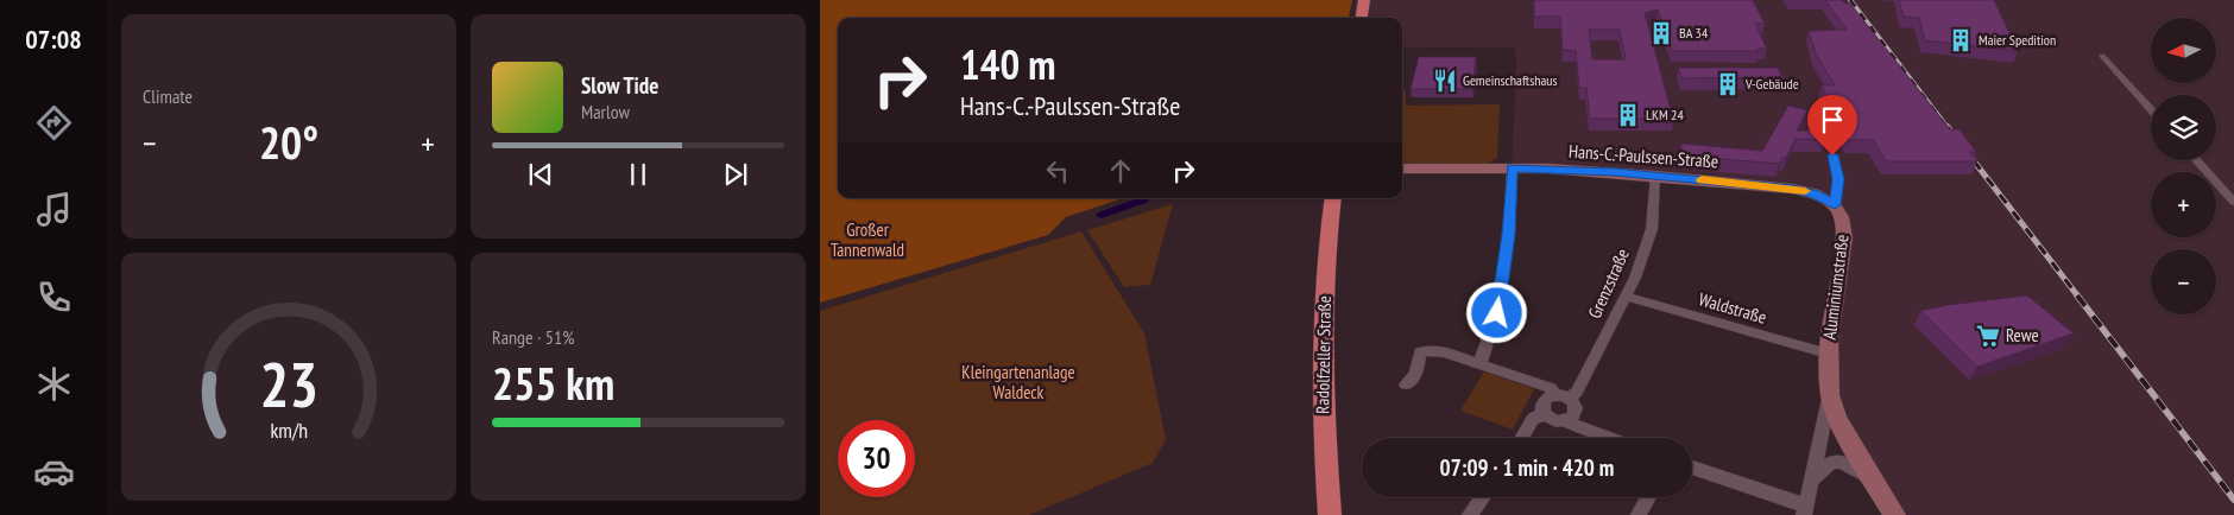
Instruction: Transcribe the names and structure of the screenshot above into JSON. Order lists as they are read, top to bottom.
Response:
{
  "streets": {
    "main road": ["Radolfzeller Straße"],
    "street": [
      "Hans-C.-Paulssen-Straße",
      "Grenzstraße",
      "Aluminiumstraße",
      "Waldstraße"
    ]
  },
  "crossings": [
    ["Hans-C.-Paulssen-Straße", "Grenzstraße"],
    ["Hans-C.-Paulssen-Straße", "Aluminiumstraße"],
    ["Grenzstraße", "Waldstraße"],
    ["Aluminiumstraße", "Waldstraße"]
  ],
  "parks": ["Großer Tannenwald", "Kleingartenanlage Waldeck"],
  "places": {
    "building": [
      "BA 34",
      "Maier Spedition",
      "V-Gebäude",
      "LKM 24"
    ],
    "restaurant": ["Gemeinschaftshaus"],
    "supermarket": ["Rewe"]
  },
  "north": "left",
  "page": {
    "tabs": "07:08",
    "tile": [
      "Climate",
      ["Range · 51%", "255 km"]
    ],
    "map_buttons": ["+", "−"],
    "turn": ["140 m", "Hans-C.-Paulssen-Straße"],
    "song": ["Slow Tide", "Marlow"],
    "heat": ["−", "20°", "+"],
    "limit": "30",
    "trip": "07:09 · 1 min · 420 m",
    "gauge": ["23", "km/h"]
  }
}
